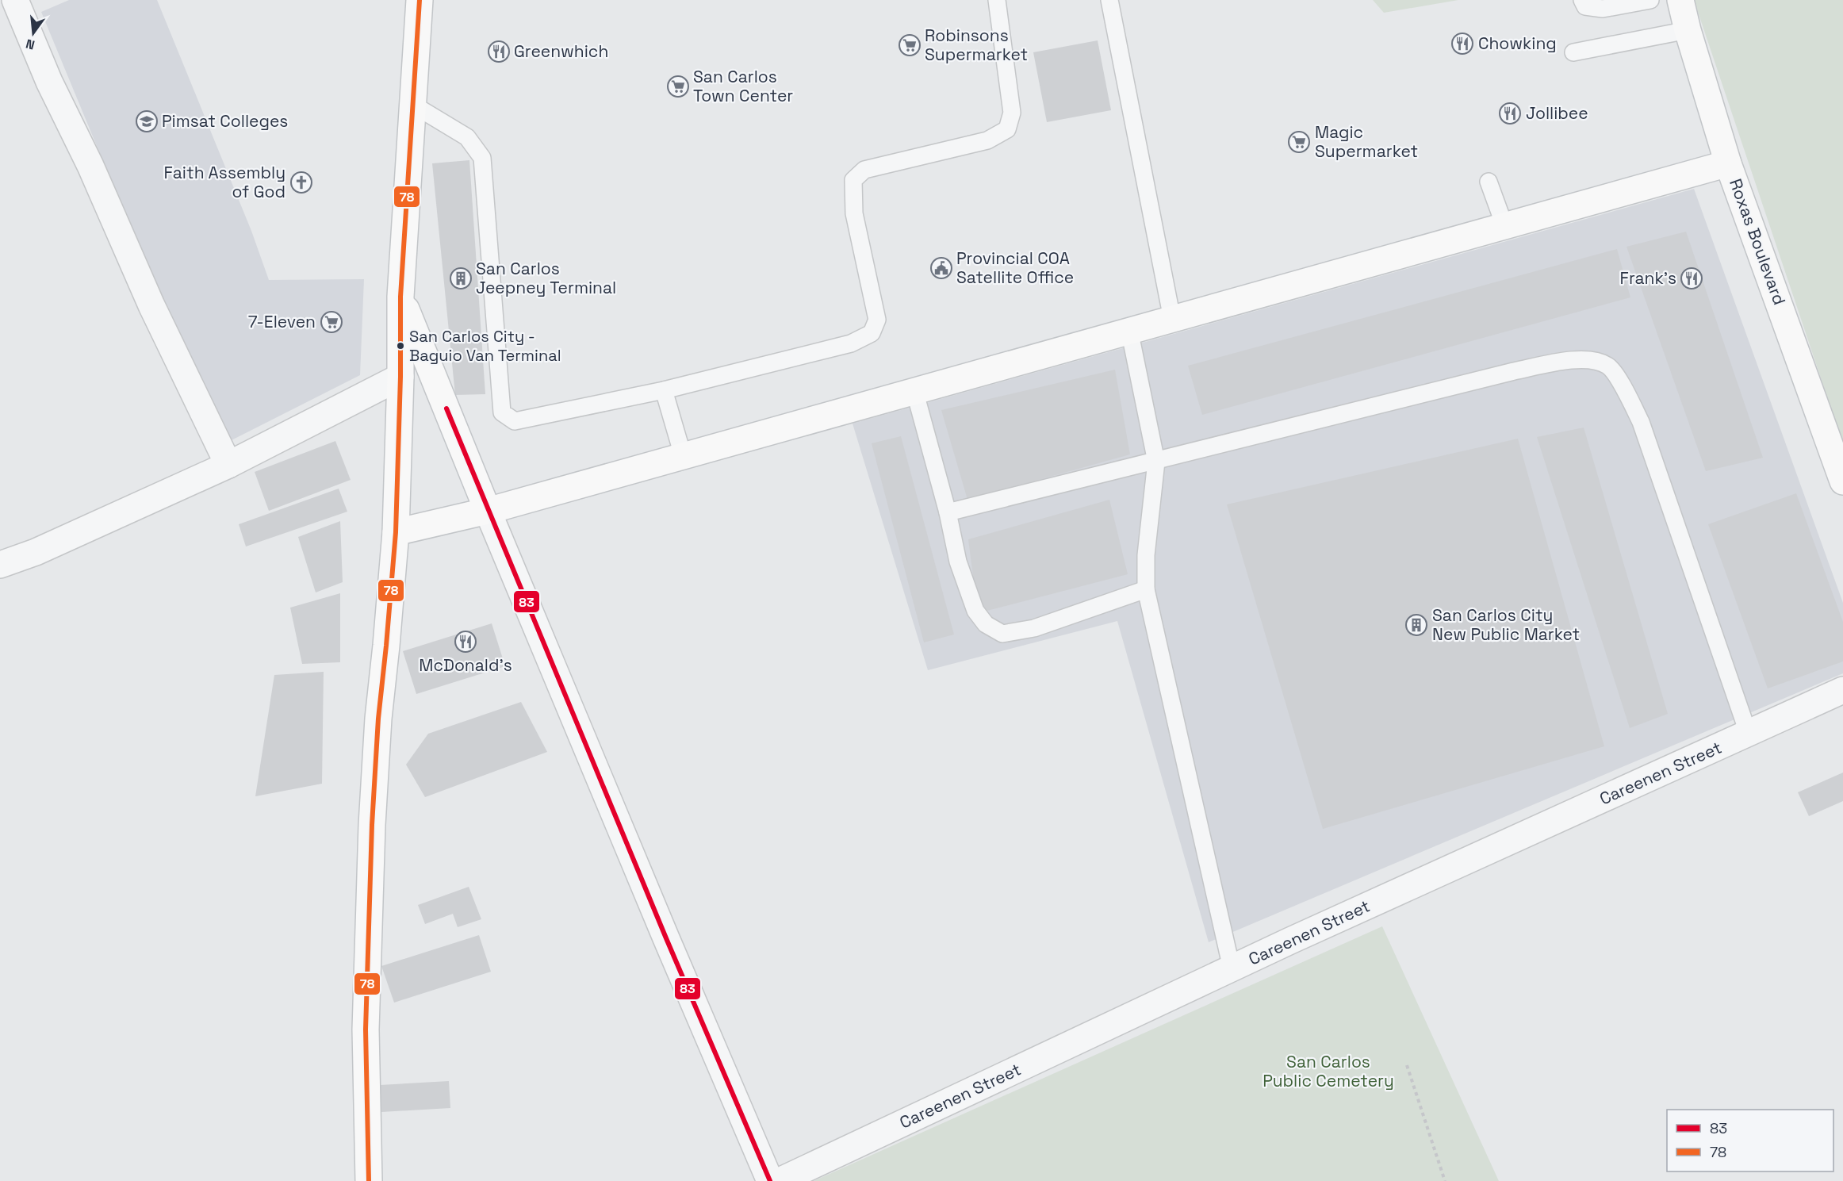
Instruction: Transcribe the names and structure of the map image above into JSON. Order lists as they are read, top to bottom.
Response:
{
  "streets": {
    "main road": ["Roxas Boulevard"],
    "street": ["Careenen Street"]
  },
  "parks": ["San Carlos Public Cemetery"],
  "places": {
    "restaurant": [
      "Chowking",
      "Greenwhich",
      "Jollibee",
      "Frank's",
      "McDonald's"
    ],
    "supermarket": [
      "Robinsons Supermarket",
      "San Carlos Town Center",
      "Magic Supermarket",
      "7-Eleven"
    ],
    "school or university": ["Pimsat Colleges"],
    "church": ["Faith Assembly of God"],
    "public building": ["Provincial COA Satellite Office"],
    "building": ["San Carlos Jeepney Terminal", "San Carlos City New Public Market"],
    "other": ["San Carlos City - Baguio Van Terminal"]
  },
  "lines": ["transit line 78", "transit line 83"],
  "legend": ["83", "78"],
  "north": "bottom"
}
